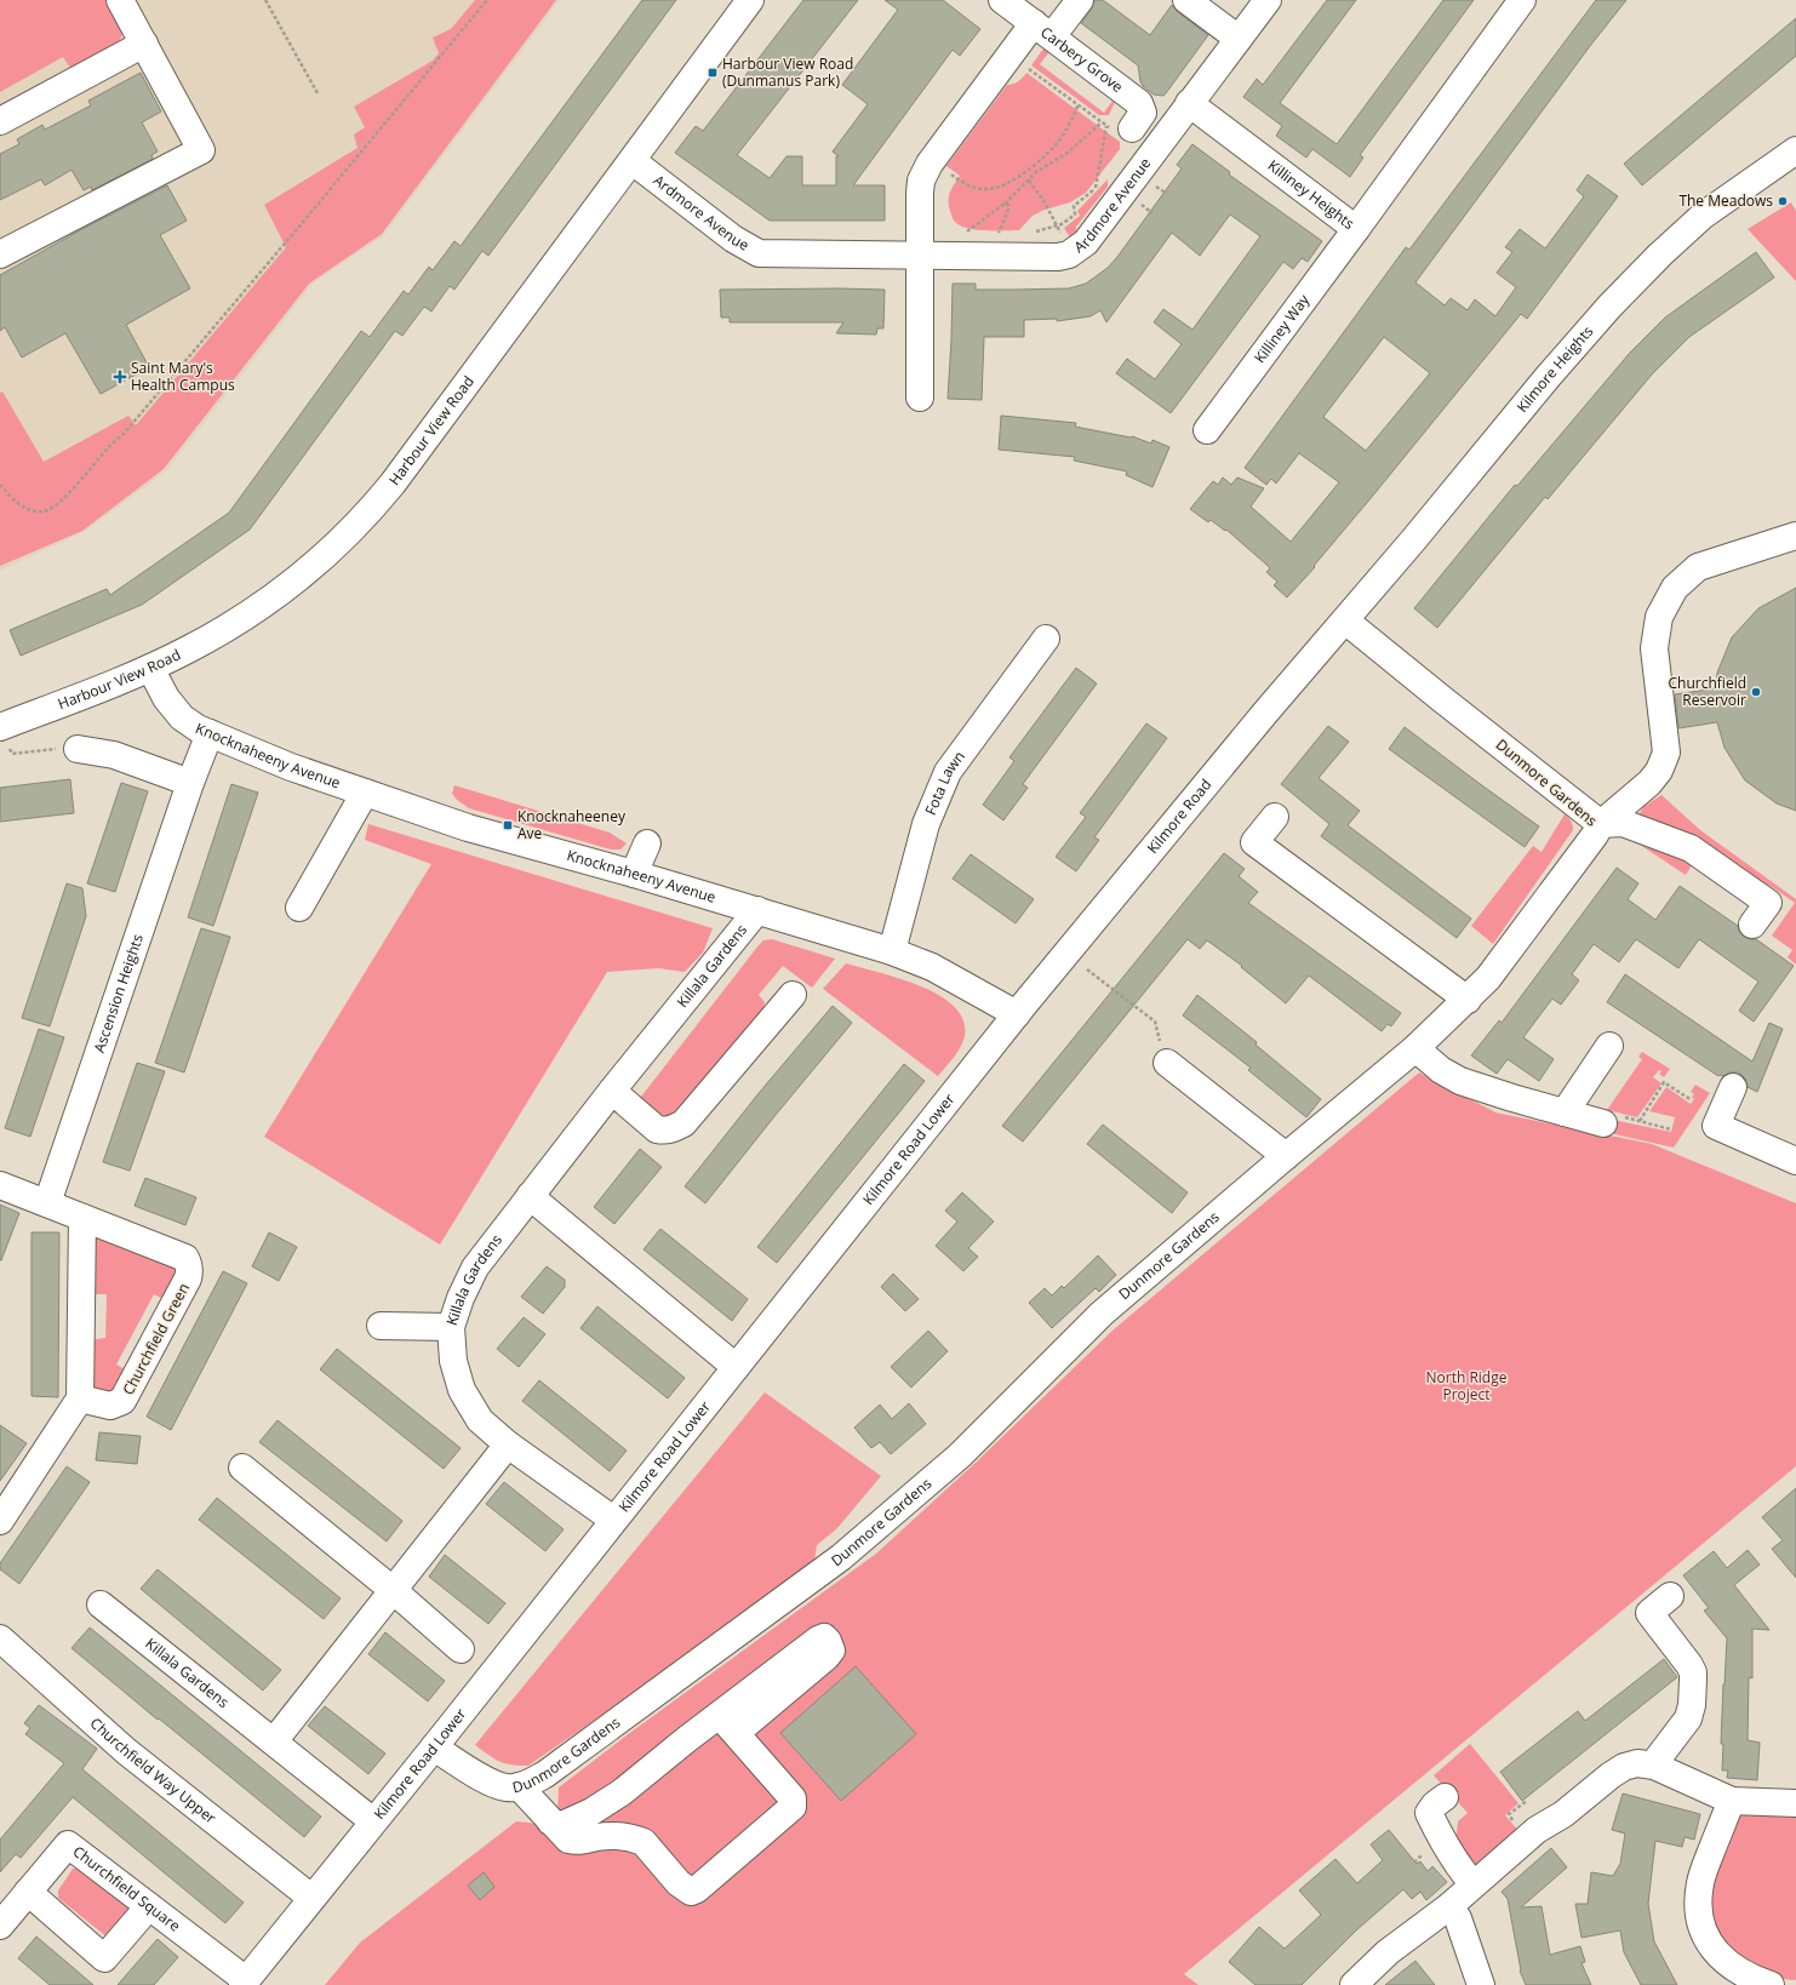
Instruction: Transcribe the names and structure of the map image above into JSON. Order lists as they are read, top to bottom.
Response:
{
  "streets": {
    "street": [
      "Carbery Grove",
      "Killiney Heights",
      "Ardmore Avenue",
      "Killiney Way",
      "Kilmore Heights",
      "Harbour View Road",
      "Knocknaheeny Avenue",
      "Dunmore Gardens",
      "Fota Lawn",
      "Kilmore Road",
      "Killala Gardens",
      "Ascension Heights",
      "Kilmore Road Lower",
      "Churchfield Green",
      "Churchfield Way Upper",
      "Churchfield Square"
    ]
  },
  "crossings": [
    ["Killiney Heights", "Ardmore Avenue"],
    ["Killiney Heights", "Killiney Way"],
    ["Ardmore Avenue", "Harbour View Road"],
    ["Kilmore Heights", "Dunmore Gardens"],
    ["Kilmore Heights", "Kilmore Road"],
    ["Harbour View Road", "Knocknaheeny Avenue"],
    ["Knocknaheeny Avenue", "Fota Lawn"],
    ["Knocknaheeny Avenue", "Kilmore Road"],
    ["Knocknaheeny Avenue", "Killala Gardens"],
    ["Knocknaheeny Avenue", "Ascension Heights"],
    ["Knocknaheeny Avenue", "Kilmore Road Lower"],
    ["Dunmore Gardens", "Kilmore Road"],
    ["Dunmore Gardens", "Kilmore Road Lower"],
    ["Kilmore Road", "Kilmore Road Lower"],
    ["Killala Gardens", "Kilmore Road Lower"],
    ["Ascension Heights", "Churchfield Green"],
    ["Kilmore Road Lower", "Churchfield Way Upper"],
    ["Kilmore Road Lower", "Churchfield Square"]
  ],
  "parks": ["North Ridge Project"],
  "places": {
    "transit": ["Harbour View Road (Dunmanus Park)", "Knocknaheeney Ave"],
    "other": ["The Meadows", "Churchfield Reservoir"],
    "health": ["Saint Mary's Health Campus"]
  }
}
